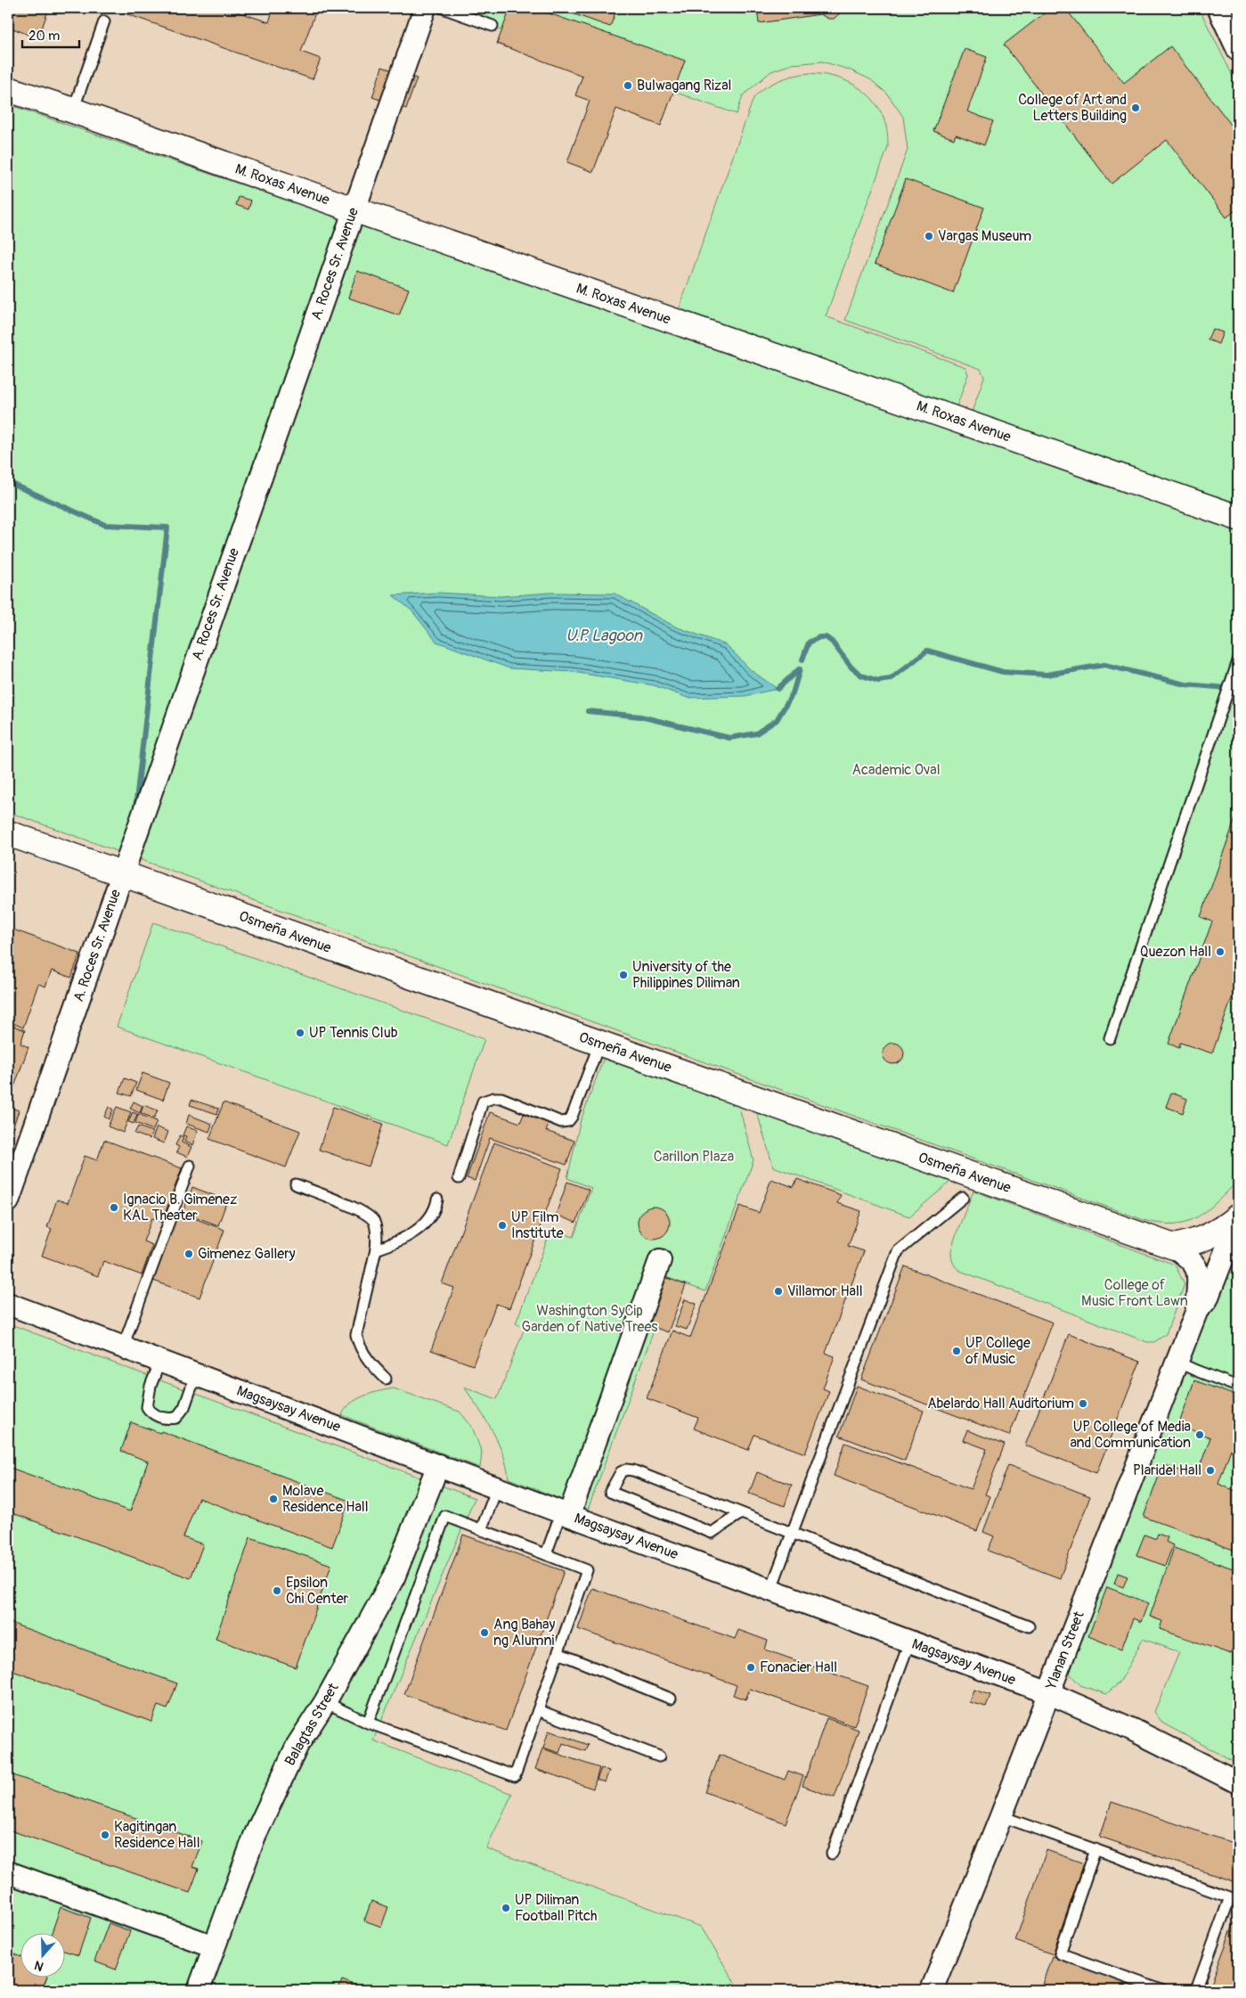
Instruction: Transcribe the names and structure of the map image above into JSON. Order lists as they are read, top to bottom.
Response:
{
  "streets": {
    "street": [
      "M. Roxas Avenue",
      "A. Roces Sr. Avenue",
      "Osmeña Avenue",
      "Magsaysay Avenue",
      "Ylanan Street",
      "Balagtas Street"
    ]
  },
  "crossings": [
    ["M. Roxas Avenue", "A. Roces Sr. Avenue"],
    ["A. Roces Sr. Avenue", "Osmeña Avenue"],
    ["Osmeña Avenue", "Ylanan Street"],
    ["Magsaysay Avenue", "Ylanan Street"],
    ["Magsaysay Avenue", "Balagtas Street"]
  ],
  "water": ["U.P. Lagoon"],
  "parks": [
    "Academic Oval",
    "Carillon Plaza",
    "College of Music Front Lawn",
    "Washington SyCip Garden of Native Trees"
  ],
  "places": [
    "Bulwagang Rizal",
    "College of Art and Letters Building",
    "Vargas Museum",
    "Quezon Hall",
    "University of the Philippines Diliman",
    "UP Tennis Club",
    "Ignacio B. Gimenez KAL Theater",
    "UP Film Institute",
    "Gimenez Gallery",
    "Villamor Hall",
    "UP College of Music",
    "Abelardo Hall Auditorium",
    "UP College of Media and Communication",
    "Plaridel Hall",
    "Molave Residence Hall",
    "Epsilon Chi Center",
    "Ang Bahay ng Alumni",
    "Fonacier Hall",
    "Kagitingan Residence Hall",
    "UP Diliman Football Pitch"
  ],
  "scale_bar": "20 m",
  "north": "bottom"
}
